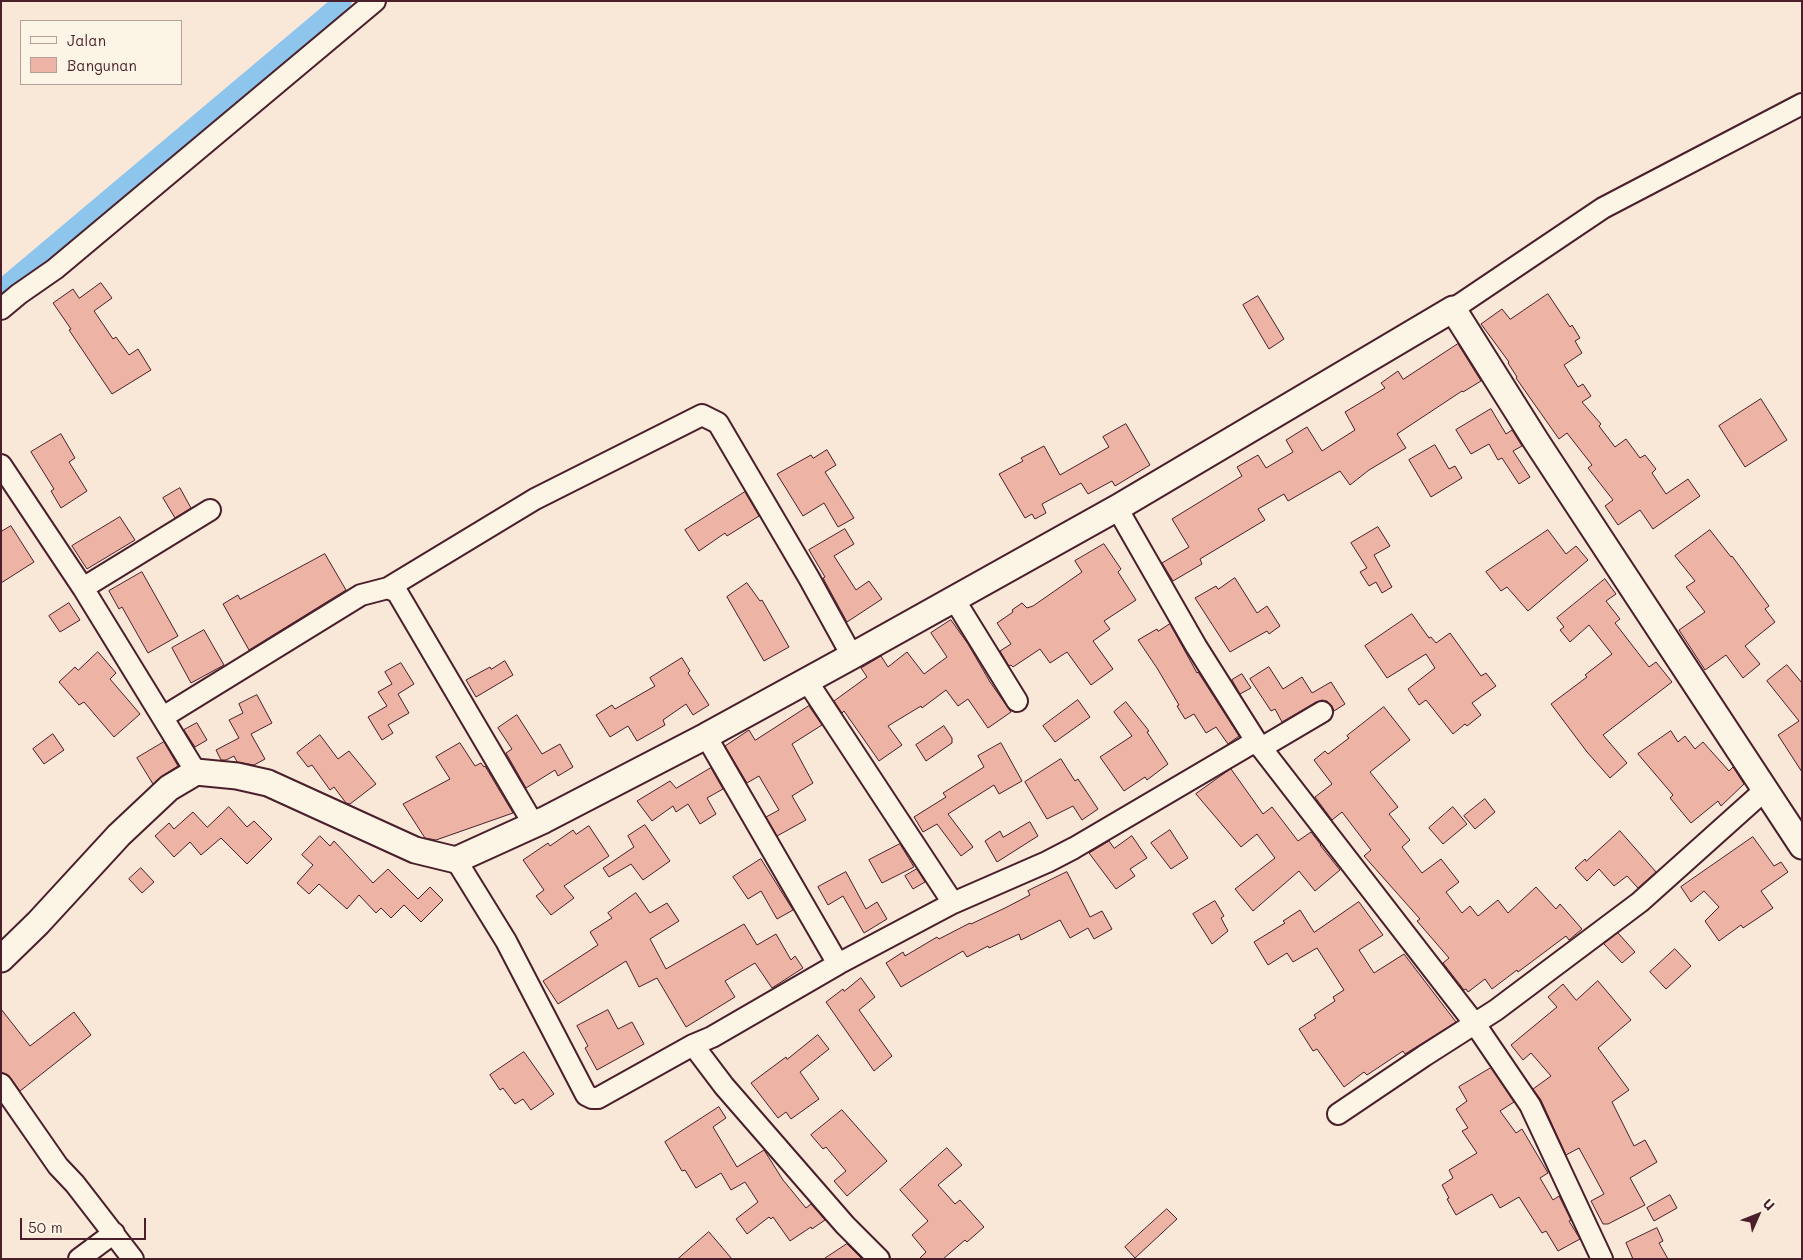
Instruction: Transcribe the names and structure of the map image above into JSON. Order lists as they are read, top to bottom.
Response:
{
  "legend": ["Jalan", "Bangunan"],
  "scale_bar": "50 m",
  "north": "top right"
}
